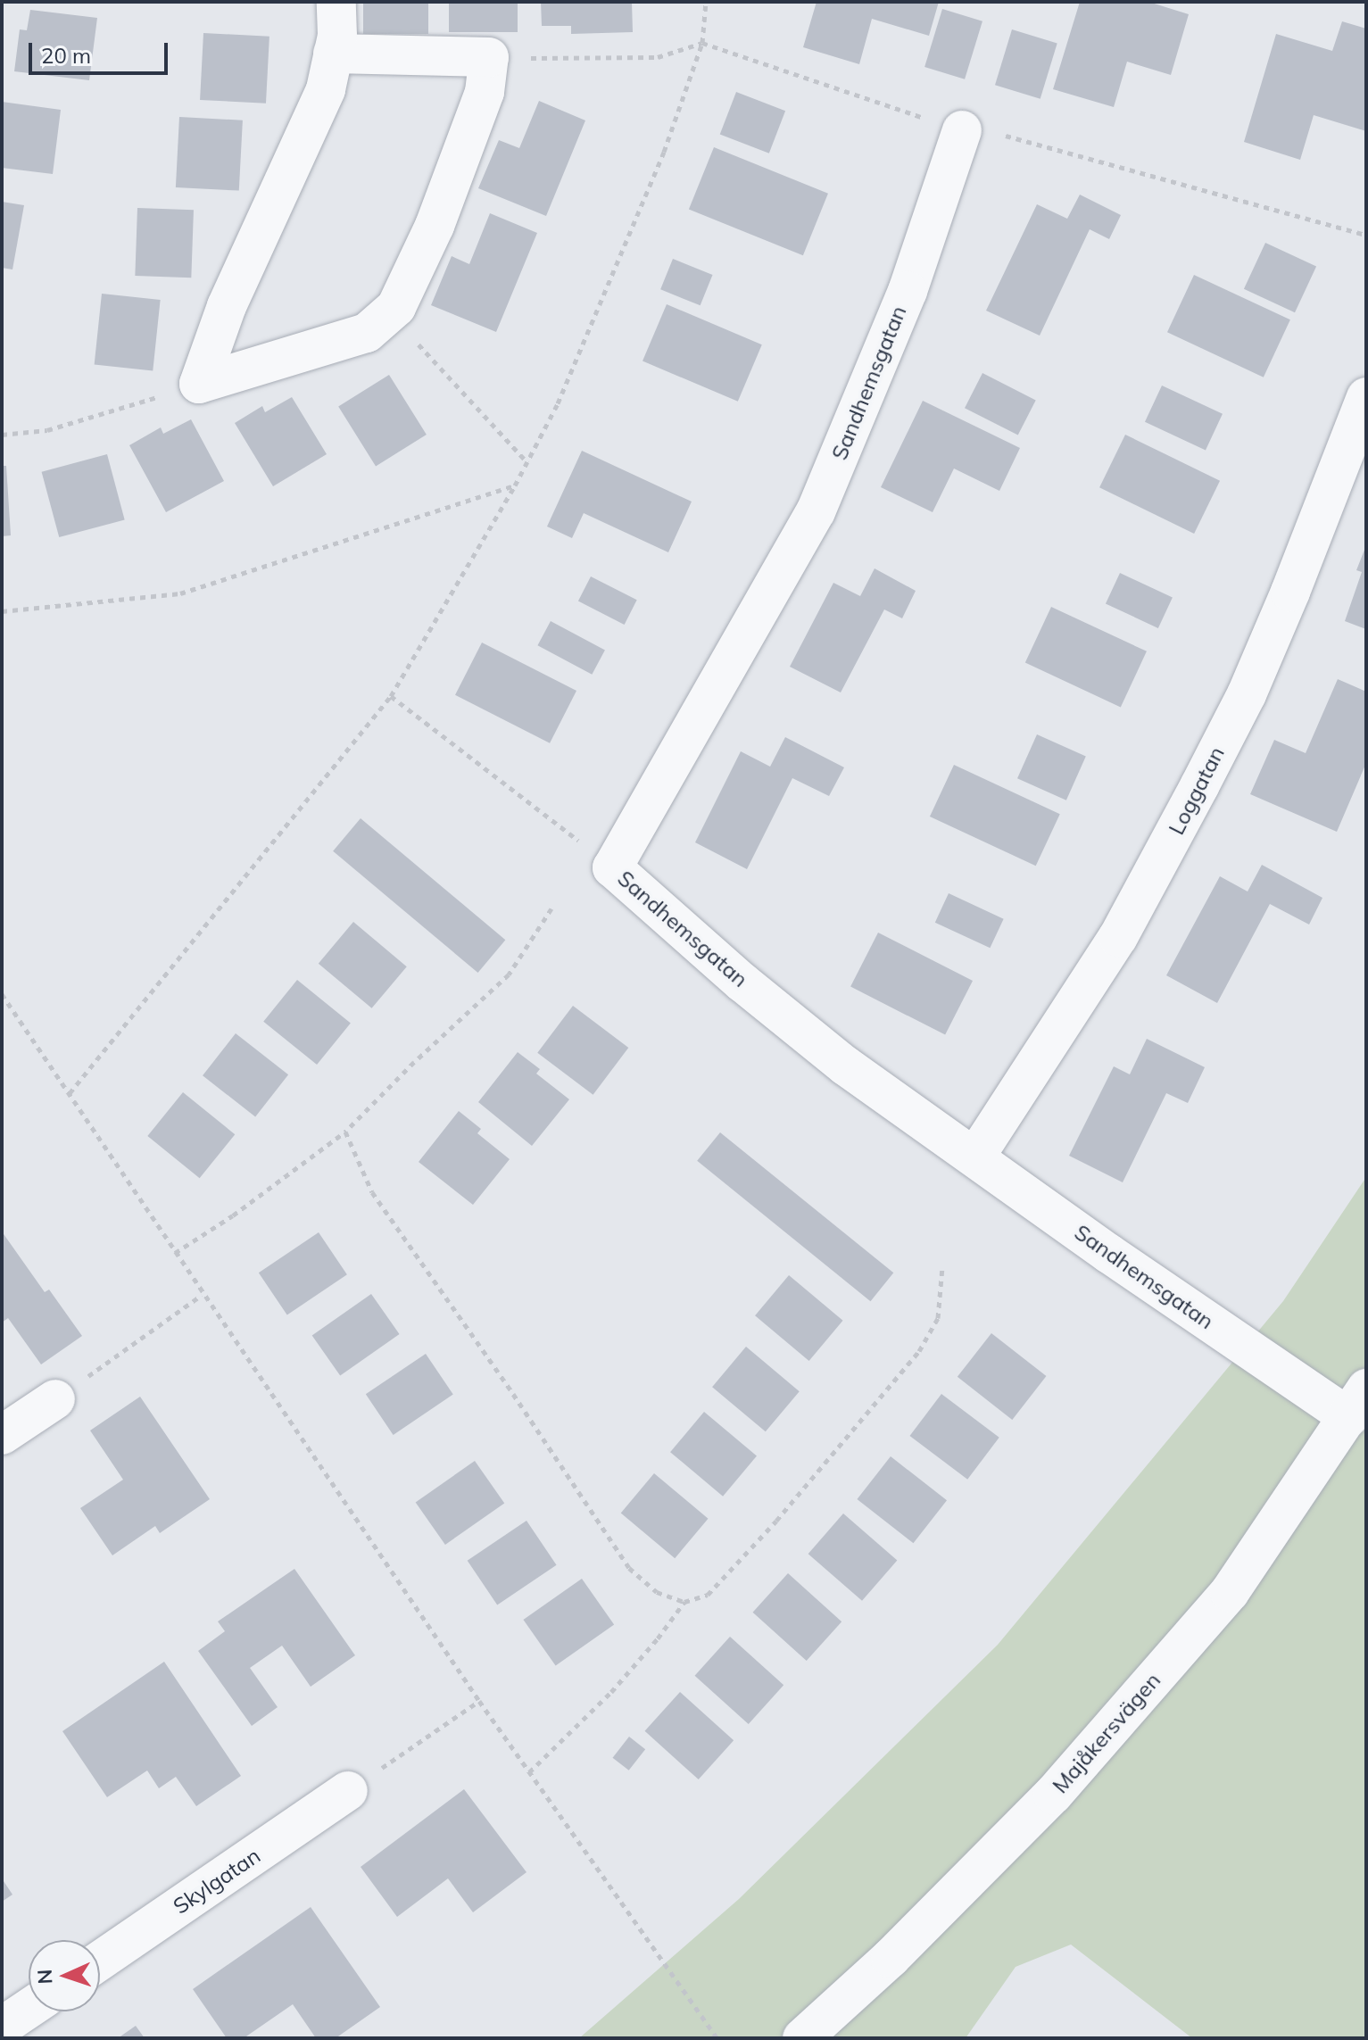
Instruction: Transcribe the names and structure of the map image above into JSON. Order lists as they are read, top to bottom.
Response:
{
  "streets": {
    "street": [
      "Sandhemsgatan",
      "Loggatan",
      "Majåkersvägen",
      "Skylgatan"
    ]
  },
  "crossings": [
    ["Sandhemsgatan", "Loggatan"],
    ["Sandhemsgatan", "Majåkersvägen"]
  ],
  "scale_bar": "20 m",
  "north": "left"
}
